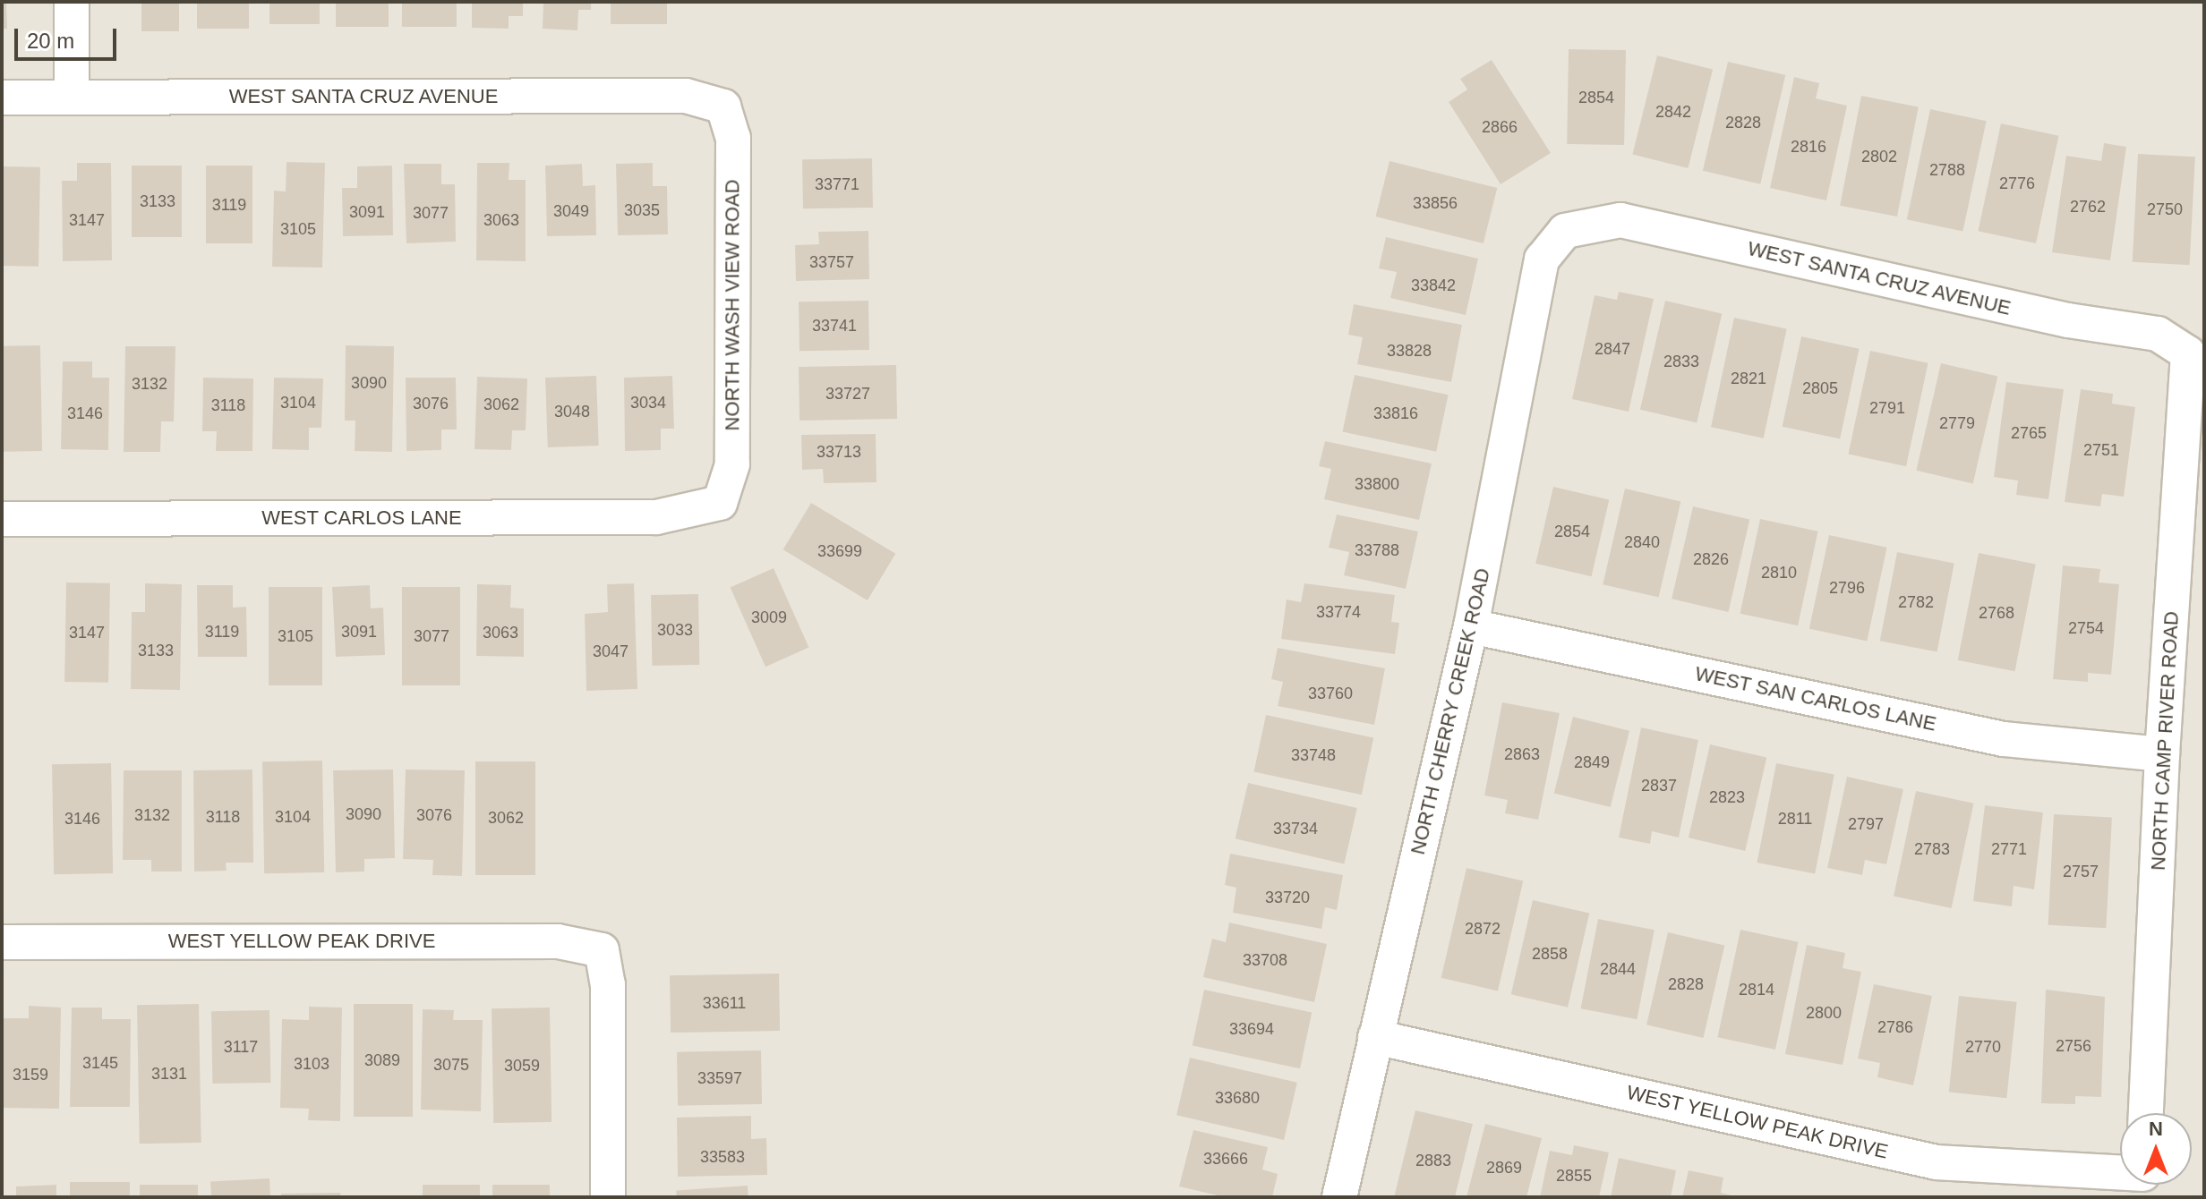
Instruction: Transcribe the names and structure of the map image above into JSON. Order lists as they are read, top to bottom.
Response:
{
  "streets": {
    "street": [
      "WEST SANTA CRUZ AVENUE",
      "NORTH WASH VIEW ROAD",
      "WEST CARLOS LANE",
      "WEST SAN CARLOS LANE",
      "NORTH CHERRY CREEK ROAD",
      "NORTH CAMP RIVER ROAD",
      "WEST YELLOW PEAK DRIVE"
    ]
  },
  "crossings": [
    ["WEST SANTA CRUZ AVENUE", "NORTH WASH VIEW ROAD"],
    ["WEST SANTA CRUZ AVENUE", "NORTH CHERRY CREEK ROAD"],
    ["WEST SANTA CRUZ AVENUE", "NORTH CAMP RIVER ROAD"],
    ["NORTH WASH VIEW ROAD", "WEST CARLOS LANE"],
    ["WEST SAN CARLOS LANE", "NORTH CHERRY CREEK ROAD"],
    ["WEST SAN CARLOS LANE", "NORTH CAMP RIVER ROAD"],
    ["NORTH CHERRY CREEK ROAD", "WEST YELLOW PEAK DRIVE"]
  ],
  "house_numbers": [
    "2854",
    "2842",
    "2828",
    "2866",
    "2816",
    "2802",
    "2788",
    "2776",
    "33771",
    "3133",
    "33856",
    "3119",
    "2762",
    "2750",
    "3035",
    "3049",
    "3091",
    "3077",
    "3147",
    "3063",
    "3105",
    "33757",
    "33842",
    "33741",
    "2847",
    "33828",
    "2833",
    "2821",
    "3090",
    "3132",
    "2805",
    "33727",
    "3104",
    "3034",
    "3076",
    "3062",
    "3118",
    "2791",
    "3048",
    "3146",
    "33816",
    "2779",
    "2765",
    "2751",
    "33713",
    "33800",
    "2854",
    "2840",
    "33788",
    "33699",
    "2826",
    "2810",
    "2796",
    "2782",
    "33774",
    "2768",
    "3009",
    "2754",
    "3033",
    "3119",
    "3091",
    "3147",
    "3063",
    "3105",
    "3077",
    "3133",
    "3047",
    "33760",
    "2863",
    "33748",
    "2849",
    "2837",
    "2823",
    "3090",
    "3132",
    "3076",
    "3118",
    "3104",
    "3062",
    "3146",
    "2811",
    "2797",
    "33734",
    "2783",
    "2771",
    "2757",
    "33720",
    "2872",
    "2858",
    "33708",
    "2844",
    "2828",
    "2814",
    "33611",
    "2800",
    "2786",
    "33694",
    "2756",
    "3117",
    "2770",
    "3089",
    "3145",
    "3103",
    "3075",
    "3059",
    "3131",
    "3159",
    "33597",
    "33680",
    "33583",
    "33666",
    "2883",
    "2869",
    "2855"
  ],
  "scale_bar": "20 m",
  "north": "top"
}
